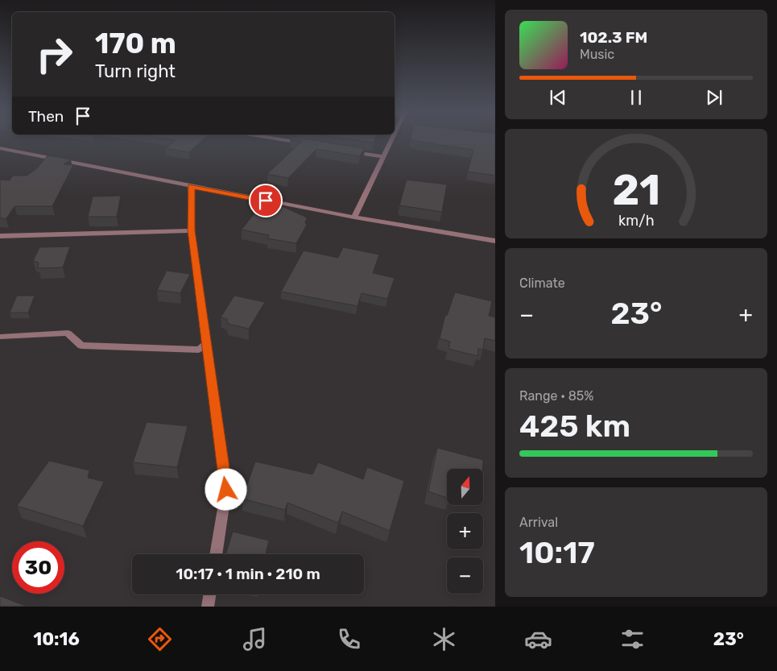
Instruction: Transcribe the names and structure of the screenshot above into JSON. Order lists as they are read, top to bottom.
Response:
{
  "north": "top",
  "page": {
    "turn": ["170 m", "Turn right"],
    "song": ["102.3 FM", "Music"],
    "then": "Then",
    "tile": [
      "Climate",
      ["Range · 85%", "425 km"],
      ["Arrival", "10:17"]
    ],
    "heat": ["−", "23°", "+"],
    "map_buttons": ["+", "−"],
    "limit": "30",
    "trip": "10:17 · 1 min · 210 m",
    "tabs": ["10:16", "23°"],
    "gauge": ["21", "km/h"]
  }
}
